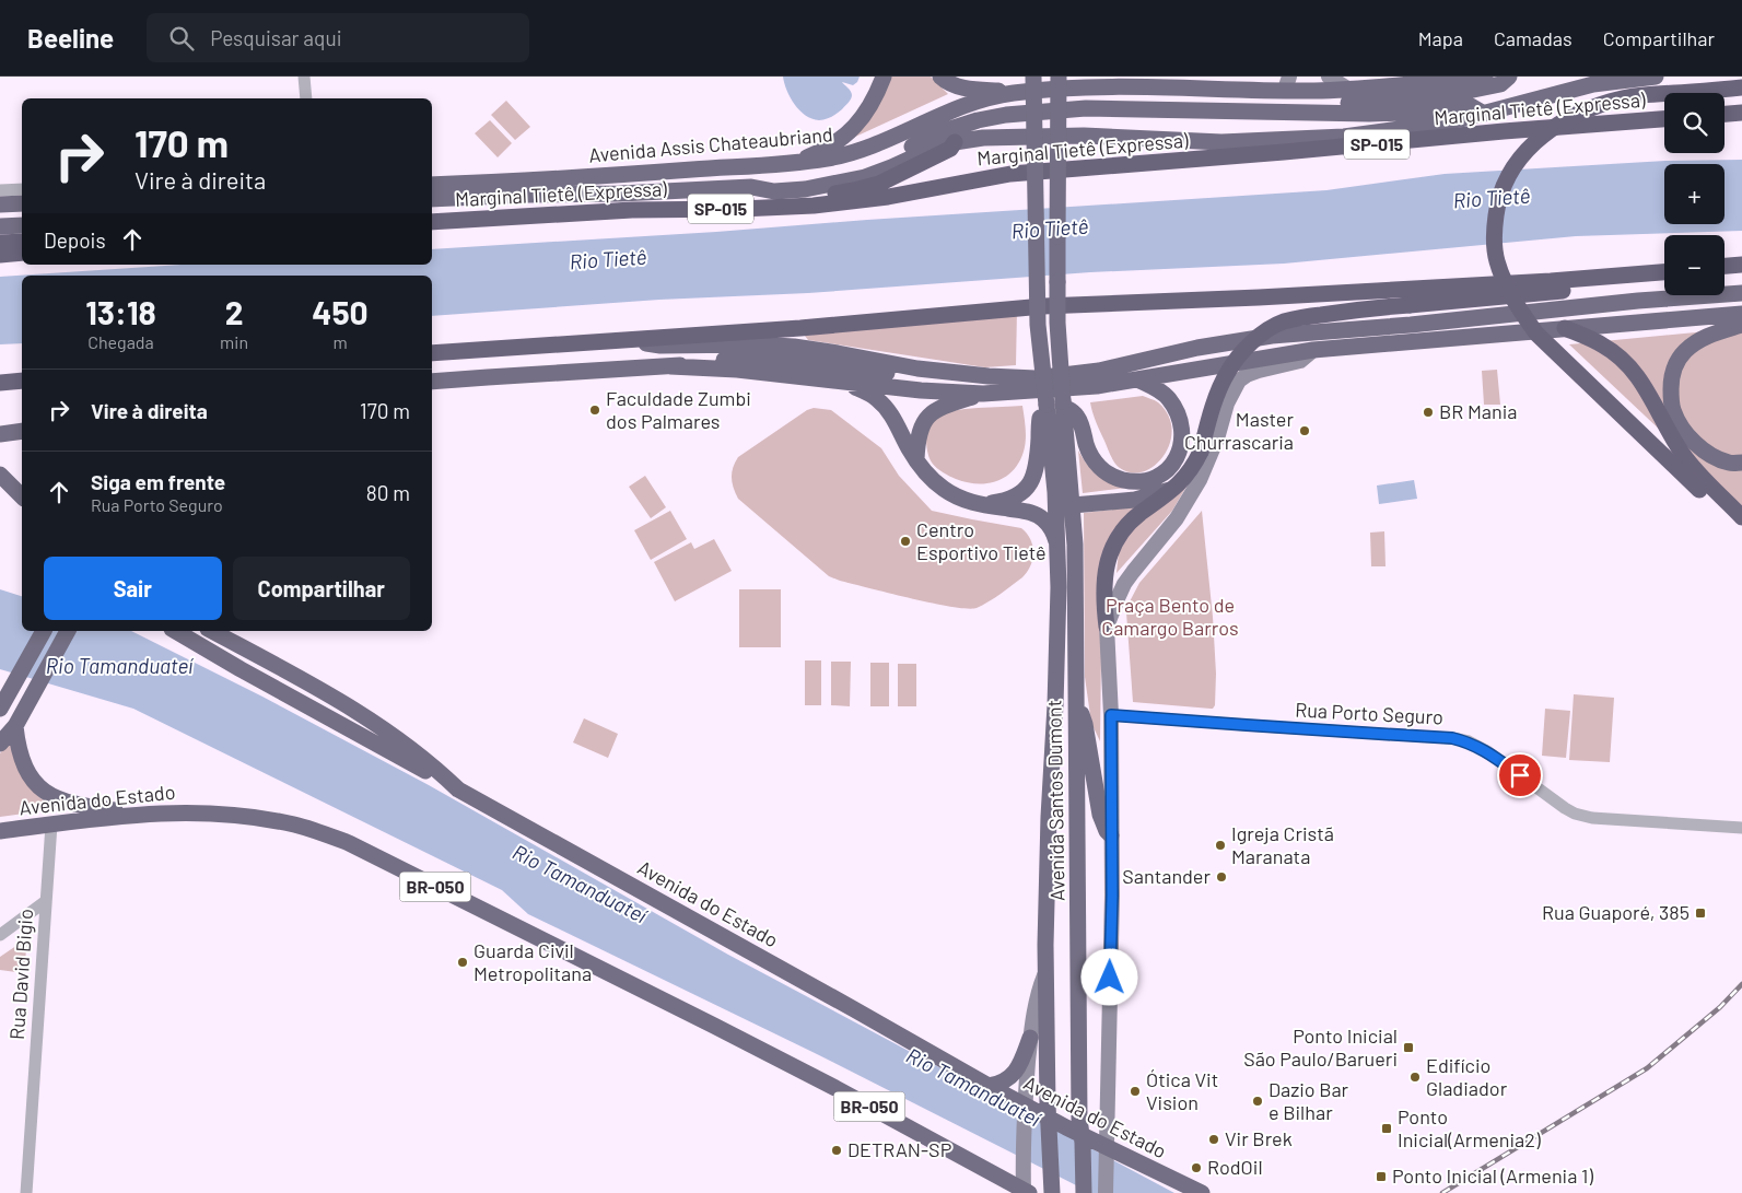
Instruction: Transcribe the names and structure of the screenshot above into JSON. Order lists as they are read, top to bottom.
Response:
{
  "streets": {
    "highway": [
      "Marginal Tietê (Expressa)",
      "SP-015",
      "Avenida Assis Chateaubriand",
      "Avenida do Estado",
      "Avenida Santos Dumont",
      "BR-050"
    ],
    "street": ["Rua Porto Seguro", "Rua David Bigio"]
  },
  "crossings": [
    ["Avenida do Estado", "Avenida Santos Dumont"],
    ["Avenida do Estado", "Rua David Bigio"]
  ],
  "water": ["Rio Tietê", "Rio Tamanduateí"],
  "parks": ["Praça Bento de Camargo Barros"],
  "places": {
    "other": [
      "Faculdade Zumbi dos Palmares",
      "BR Mania",
      "Master Churrascaria",
      "Centro Esportivo Tietê",
      "Igreja Cristã Maranata",
      "Santander",
      "Guarda Civil Metropolitana",
      "Edifício Gladiador",
      "Ótica Vit Vision",
      "Dazio Bar e Bilhar",
      "Vir Brek",
      "DETRAN-SP",
      "RodOil"
    ],
    "transit": [
      "Rua Guaporé, 385",
      "Ponto Inicial São Paulo/Barueri",
      "Ponto Inicial(Armenia2)",
      "Ponto Inicial (Armenia 1)"
    ]
  },
  "page": {
    "header": "Beeline",
    "search": "Pesquisar aqui",
    "nav": ["Mapa", "Camadas", "Compartilhar"],
    "map_buttons": ["+", "−"],
    "turn": ["170 m", "Vire à direita"],
    "then": "Depois",
    "eta": [
      "13:18",
      "Chegada",
      "2",
      "min",
      "450",
      "m"
    ],
    "list": [
      {
        "name": "Vire à direita",
        "value": "170 m"
      },
      {
        "name": "Siga em frente",
        "note": "Rua Porto Seguro",
        "value": "80 m"
      }
    ],
    "buttons": ["Sair", "Compartilhar"]
  }
}
